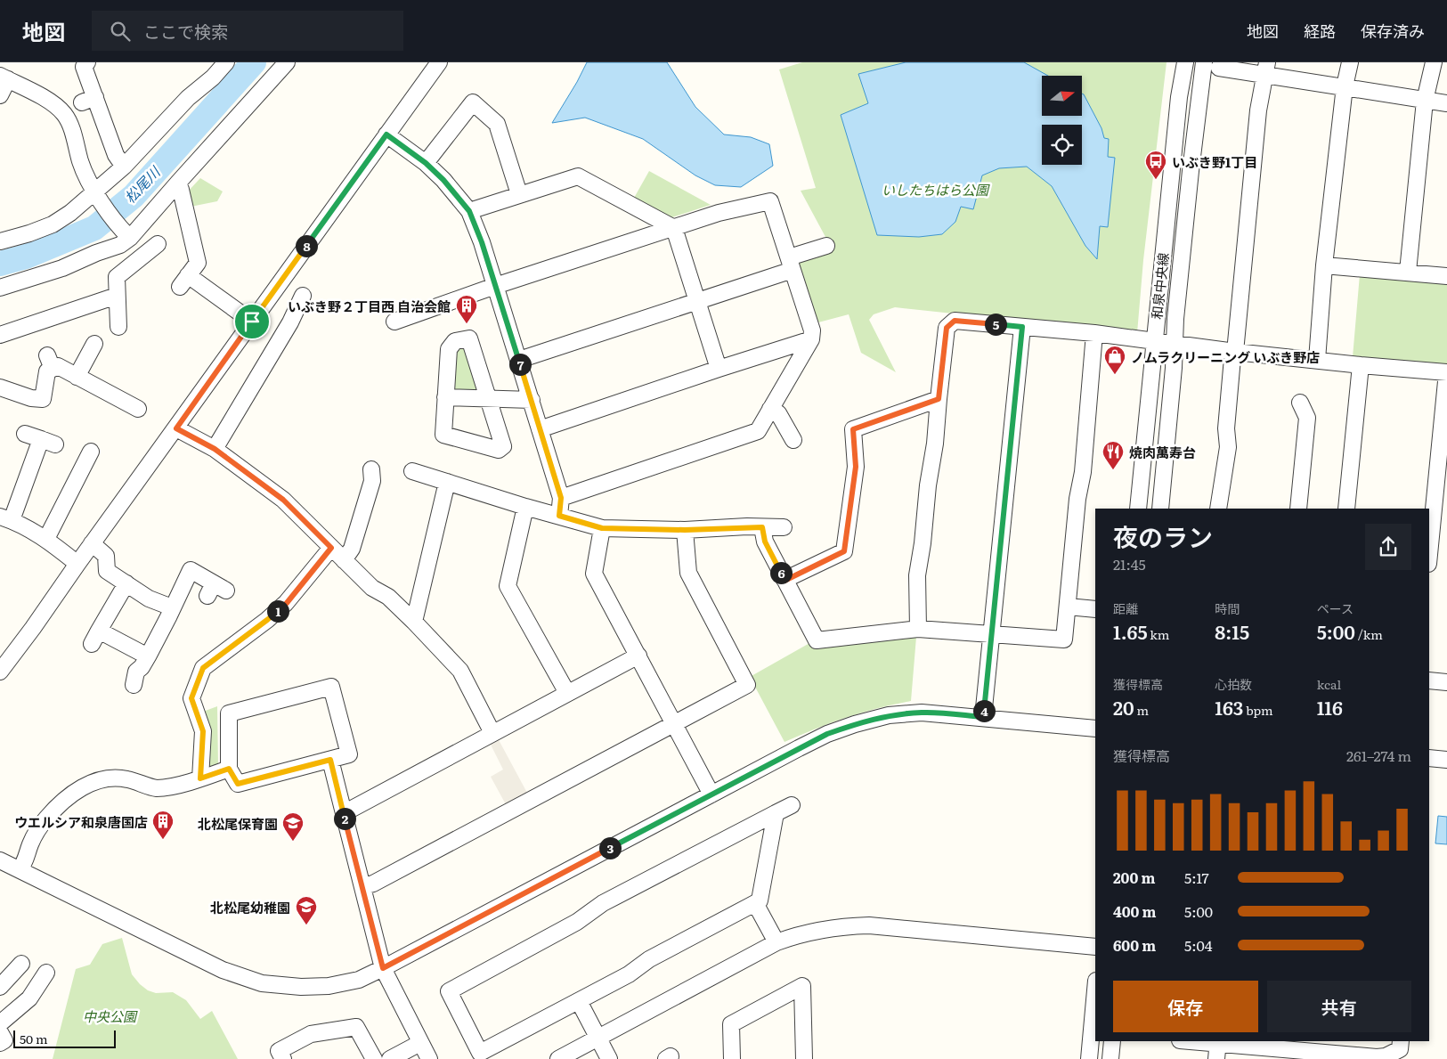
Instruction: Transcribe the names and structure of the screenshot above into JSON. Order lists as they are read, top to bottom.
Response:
{
  "streets": {
    "street": ["和泉中央線"]
  },
  "water": ["松尾川"],
  "parks": ["いしたちはら公園", "中央公園"],
  "places": {
    "bus stop": ["いぶき野1丁目"],
    "building": ["いぶき野２丁目西 自治会館", "ウエルシア和泉唐国店"],
    "shop": ["ノムラクリーニング いぶき野店"],
    "restaurant": ["焼肉萬寿台"],
    "school or university": ["北松尾保育園", "北松尾幼稚園"]
  },
  "scale_bar": "50 m",
  "north": "right",
  "page": {
    "header": "地図",
    "search": "ここで検索",
    "nav": ["地図", "経路", "保存済み"],
    "pins": [
      "8",
      "5",
      "7",
      "6",
      "1",
      "4",
      "2",
      "3"
    ],
    "heading": ["夜のラン", "21:45"],
    "stats": [
      ["距離", "1.65 km"],
      ["時間", "8:15"],
      ["ペース", "5:00 /km"],
      ["獲得標高", "20 m"],
      ["心拍数", "163 bpm"],
      ["kcal", "116"]
    ],
    "chart": ["獲得標高", "261–274 m"],
    "list": [
      {
        "name": "200 m",
        "note": "5:17"
      },
      {
        "name": "400 m",
        "note": "5:00"
      },
      {
        "name": "600 m",
        "note": "5:04"
      }
    ],
    "buttons": ["保存", "共有"],
    "scale": "50 m"
  }
}
